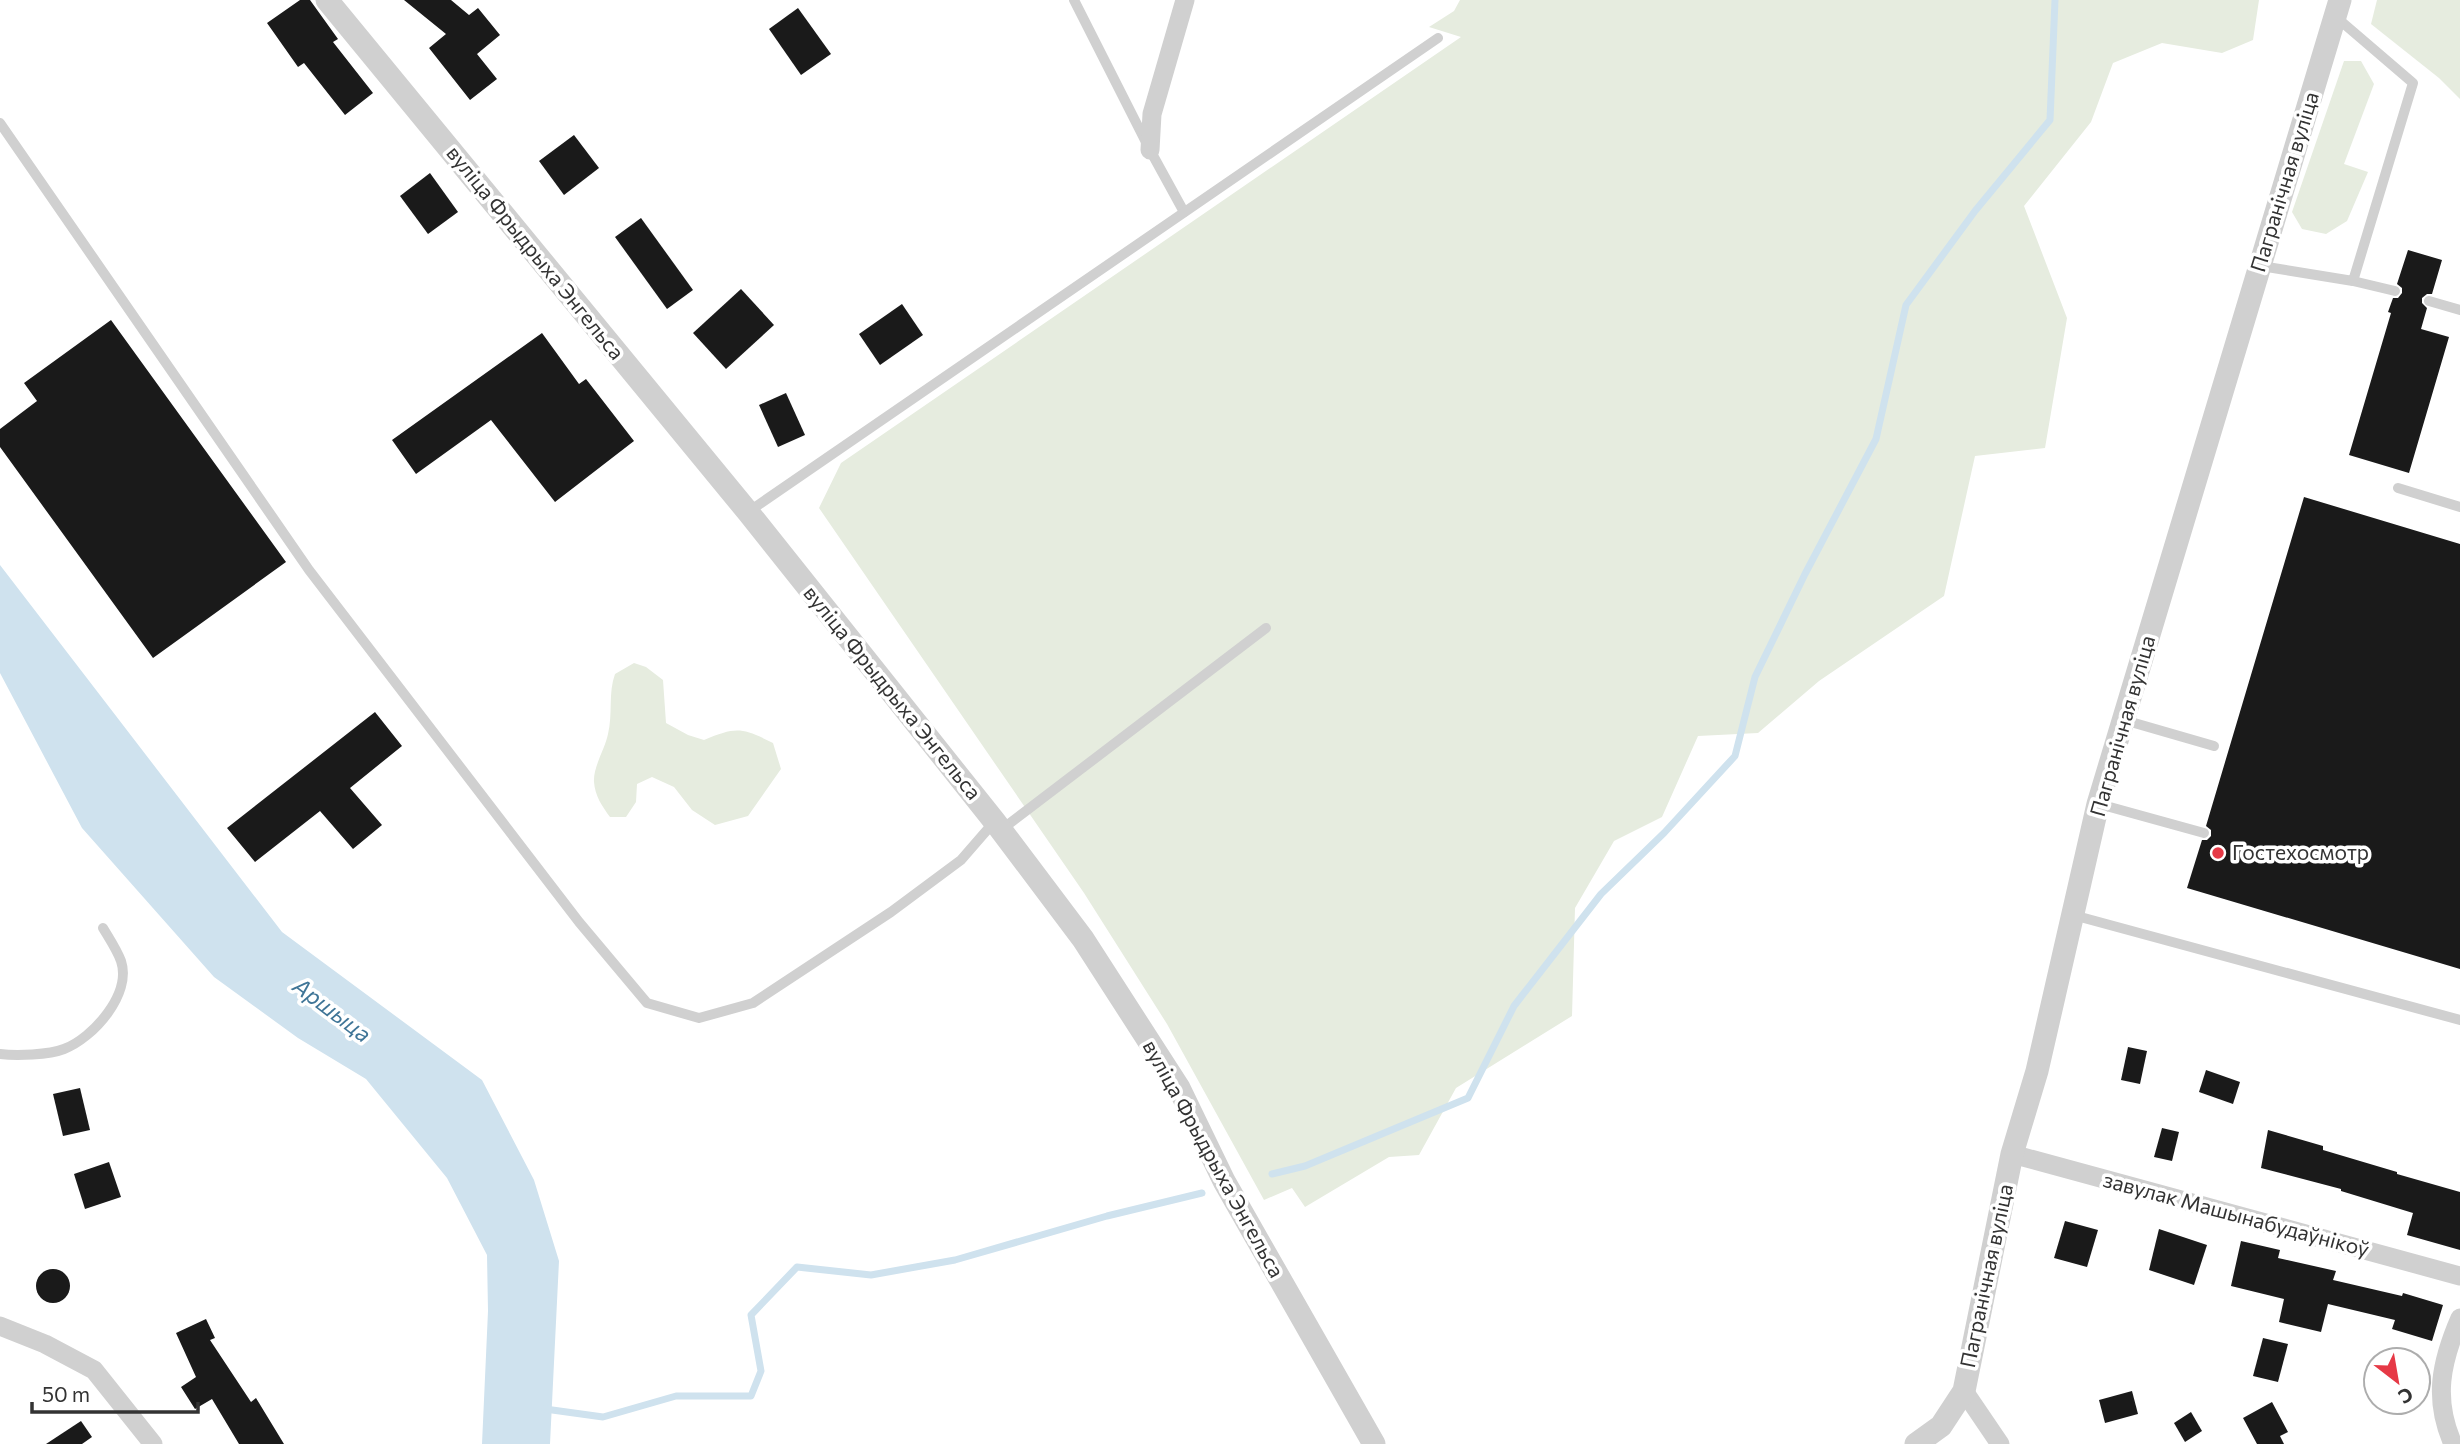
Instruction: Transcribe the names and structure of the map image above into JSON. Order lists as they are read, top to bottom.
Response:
{
  "streets": {
    "street": ["Пагранічная вуліца", "вуліца Фрыдрыха Энгельса", "завулак Машынабудаўнікоў"]
  },
  "crossings": [
    ["Пагранічная вуліца", "завулак Машынабудаўнікоў"]
  ],
  "water": ["Аршыца"],
  "places": ["Гостехосмотр"],
  "scale_bar": "50 m",
  "north": "bottom right"
}
